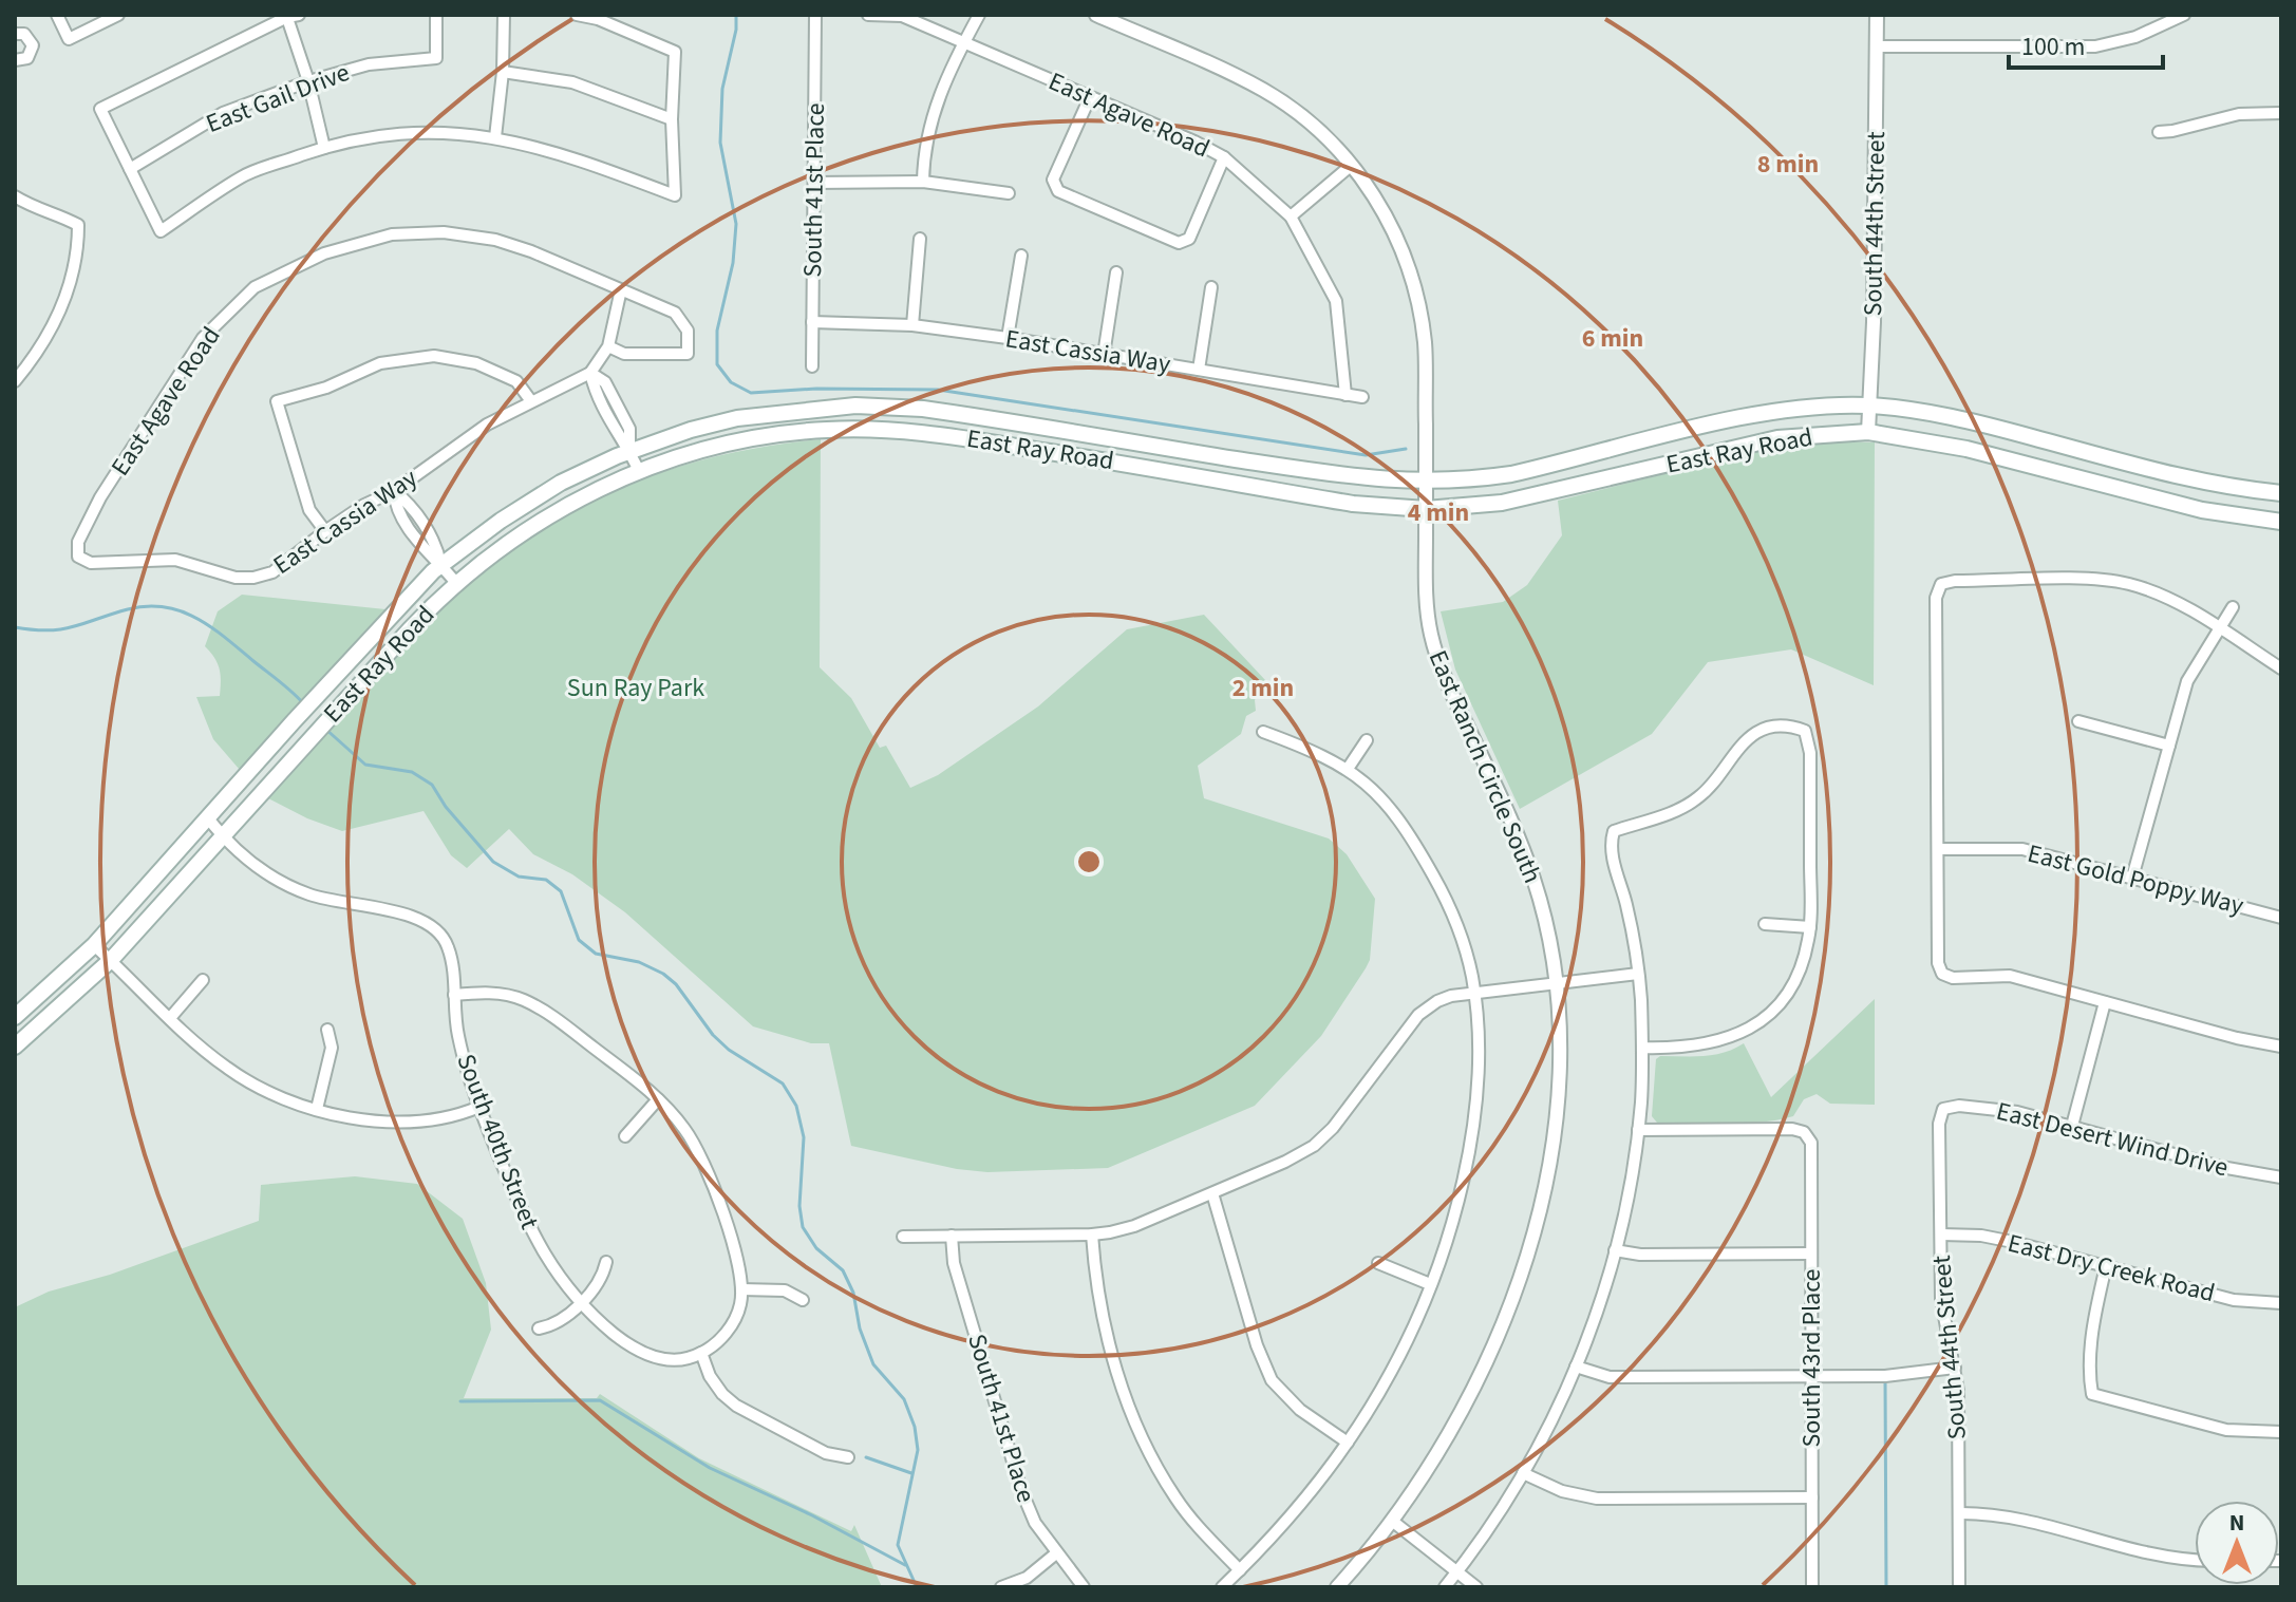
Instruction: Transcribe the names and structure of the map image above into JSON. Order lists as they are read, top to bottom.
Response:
{
  "streets": {
    "main road": ["East Ray Road"],
    "street": [
      "East Gail Drive",
      "East Agave Road",
      "South 41st Place",
      "South 44th Street",
      "East Cassia Way",
      "East Ranch Circle South",
      "East Gold Poppy Way",
      "East Desert Wind Drive",
      "South 40th Street",
      "East Dry Creek Road",
      "South 43rd Place"
    ]
  },
  "crossings": [
    ["East Agave Road", "East Cassia Way"],
    ["South 41st Place", "East Cassia Way"],
    ["South 44th Street", "East Ray Road"],
    ["South 44th Street", "East Desert Wind Drive"],
    ["South 44th Street", "East Dry Creek Road"],
    ["East Ray Road", "East Ranch Circle South"],
    ["East Ray Road", "South 40th Street"]
  ],
  "parks": ["Sun Ray Park"],
  "scale_bar": "100 m",
  "north": "top",
  "rings": [
    "8 min",
    "6 min",
    "4 min",
    "2 min"
  ]
}
